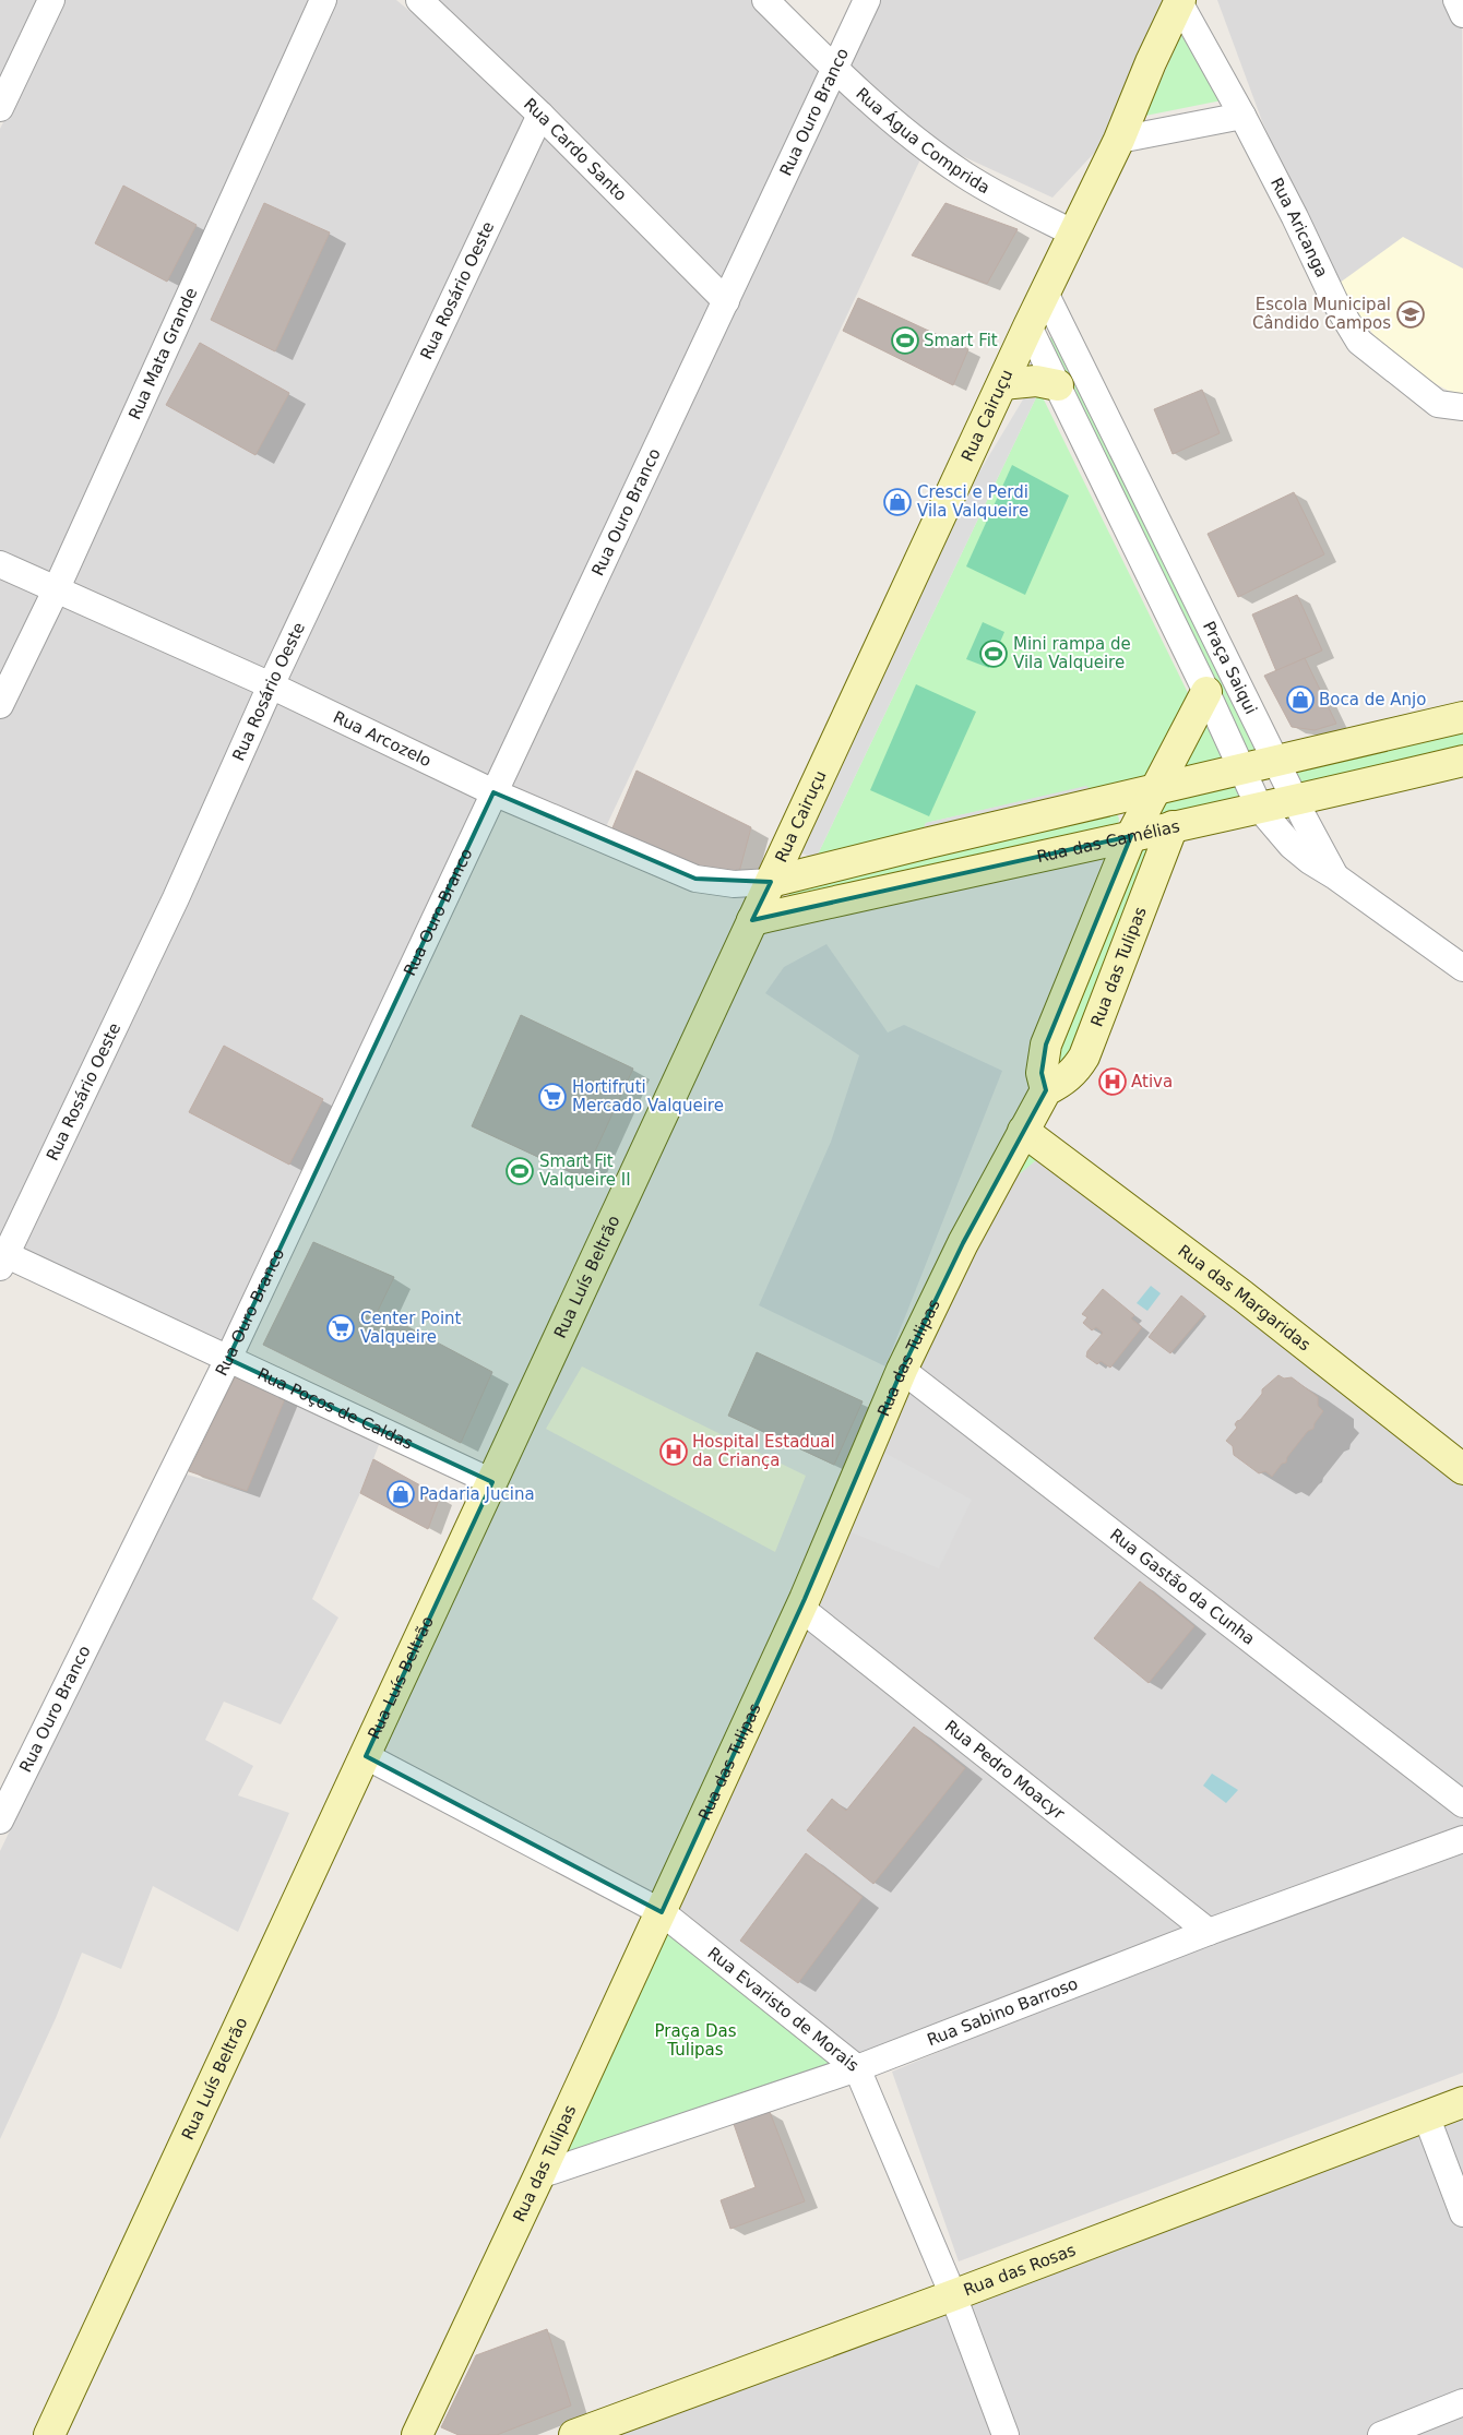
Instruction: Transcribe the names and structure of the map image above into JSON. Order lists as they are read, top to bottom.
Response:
{
  "streets": {
    "street": [
      "Rua Ouro Branco",
      "Rua Água Comprida",
      "Rua Cardo Santo",
      "Rua Aricanga",
      "Rua Rosário Oeste",
      "Rua Mata Grande",
      "Rua Cairuçu",
      "Praça Saiqui",
      "Rua Arcozelo",
      "Rua das Camélias",
      "Rua das Tulipas",
      "Rua Luís Beltrão",
      "Rua das Margaridas",
      "Rua Poços de Caldas",
      "Rua Gastão da Cunha",
      "Rua Pedro Moacyr",
      "Rua Evaristo de Morais",
      "Rua Sabino Barroso",
      "Rua das Rosas"
    ]
  },
  "crossings": [
    ["Rua Ouro Branco", "Rua Água Comprida"],
    ["Rua Ouro Branco", "Rua Cardo Santo"],
    ["Rua Ouro Branco", "Rua Arcozelo"],
    ["Rua Ouro Branco", "Rua Poços de Caldas"],
    ["Rua Água Comprida", "Rua Cairuçu"],
    ["Rua Cardo Santo", "Rua Rosário Oeste"],
    ["Rua Aricanga", "Rua Cairuçu"],
    ["Rua Rosário Oeste", "Rua Arcozelo"],
    ["Rua Rosário Oeste", "Rua Poços de Caldas"],
    ["Rua Mata Grande", "Rua Arcozelo"],
    ["Rua Cairuçu", "Praça Saiqui"],
    ["Rua Cairuçu", "Rua Arcozelo"],
    ["Rua Cairuçu", "Rua das Camélias"],
    ["Rua Cairuçu", "Rua Luís Beltrão"],
    ["Praça Saiqui", "Rua das Camélias"],
    ["Rua das Camélias", "Rua das Tulipas"],
    ["Rua das Camélias", "Rua Luís Beltrão"],
    ["Rua das Tulipas", "Rua das Margaridas"],
    ["Rua das Tulipas", "Rua Gastão da Cunha"],
    ["Rua das Tulipas", "Rua Pedro Moacyr"],
    ["Rua das Tulipas", "Rua Evaristo de Morais"],
    ["Rua das Tulipas", "Rua Sabino Barroso"],
    ["Rua Luís Beltrão", "Rua Poços de Caldas"],
    ["Rua Luís Beltrão", "Rua Evaristo de Morais"],
    ["Rua Pedro Moacyr", "Rua Sabino Barroso"],
    ["Rua Evaristo de Morais", "Rua Sabino Barroso"],
    ["Rua Evaristo de Morais", "Rua das Rosas"]
  ],
  "parks": ["Praça Das Tulipas"],
  "places": {
    "school or university": ["Escola Municipal Cândido Campos"],
    "sports": ["Smart Fit", "Mini rampa de Vila Valqueire", "Smart Fit Valqueire II"],
    "shop": ["Cresci e Perdi Vila Valqueire", "Boca de Anjo", "Padaria Jucina"],
    "hospital": ["Ativa", "Hospital Estadual da Criança"],
    "supermarket": ["Hortifruti Mercado Valqueire", "Center Point Valqueire"]
  }
}
